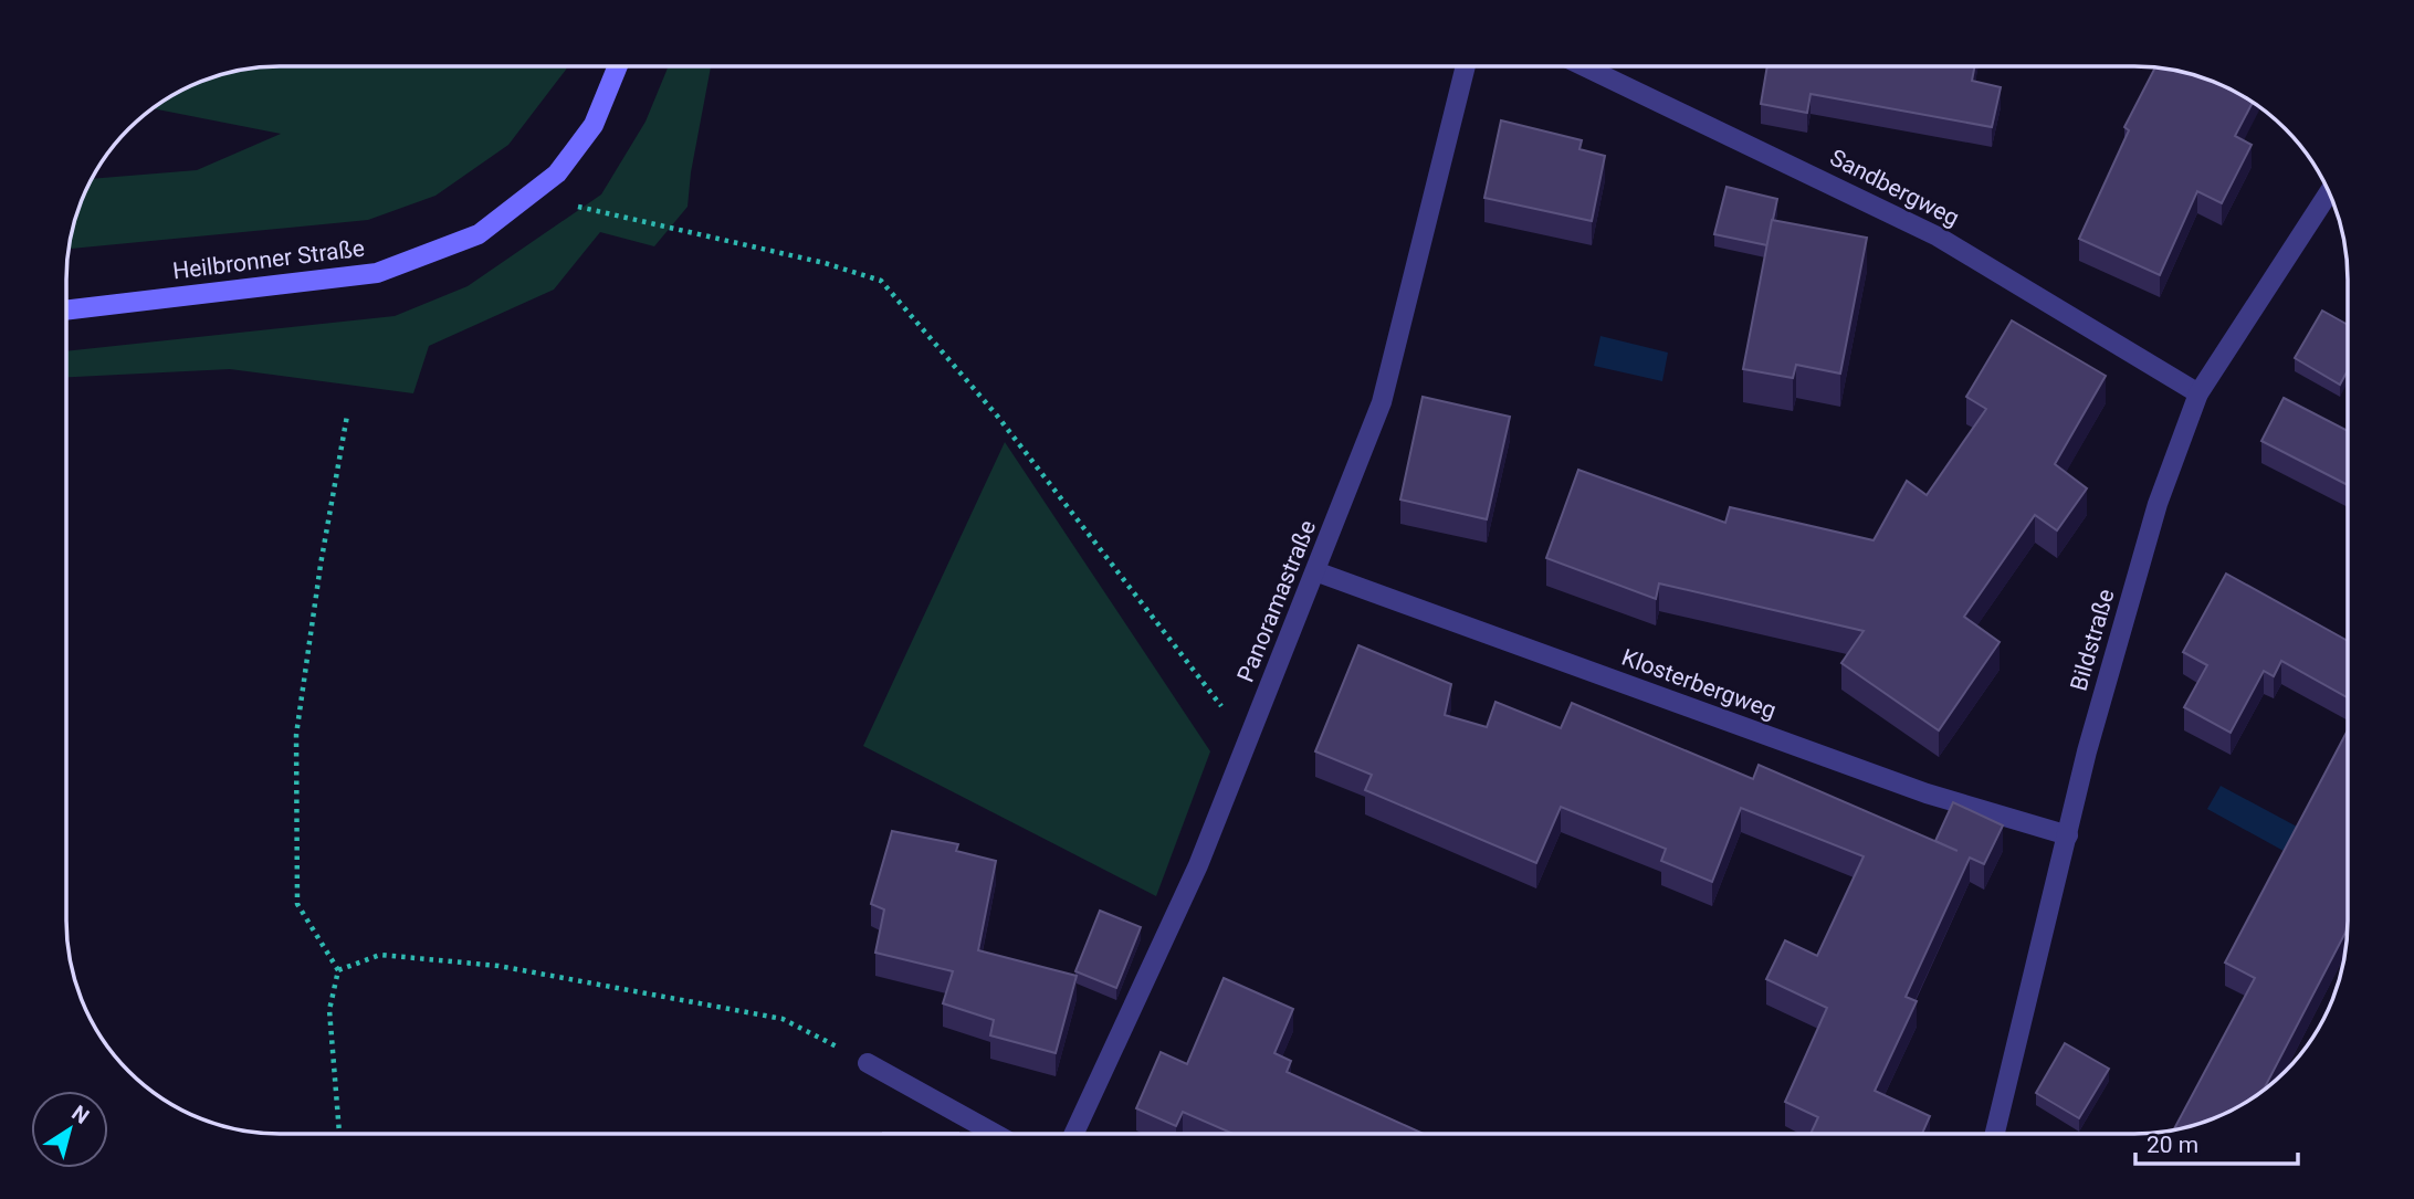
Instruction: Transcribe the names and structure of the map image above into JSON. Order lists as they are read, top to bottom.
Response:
{
  "streets": {
    "main road": ["Heilbronner Straße"],
    "street": [
      "Sandbergweg",
      "Panoramastraße",
      "Bildstraße",
      "Klosterbergweg"
    ]
  },
  "crossings": [
    ["Sandbergweg", "Bildstraße"],
    ["Panoramastraße", "Klosterbergweg"],
    ["Bildstraße", "Klosterbergweg"]
  ],
  "scale_bar": "20 m",
  "north": "top right"
}
